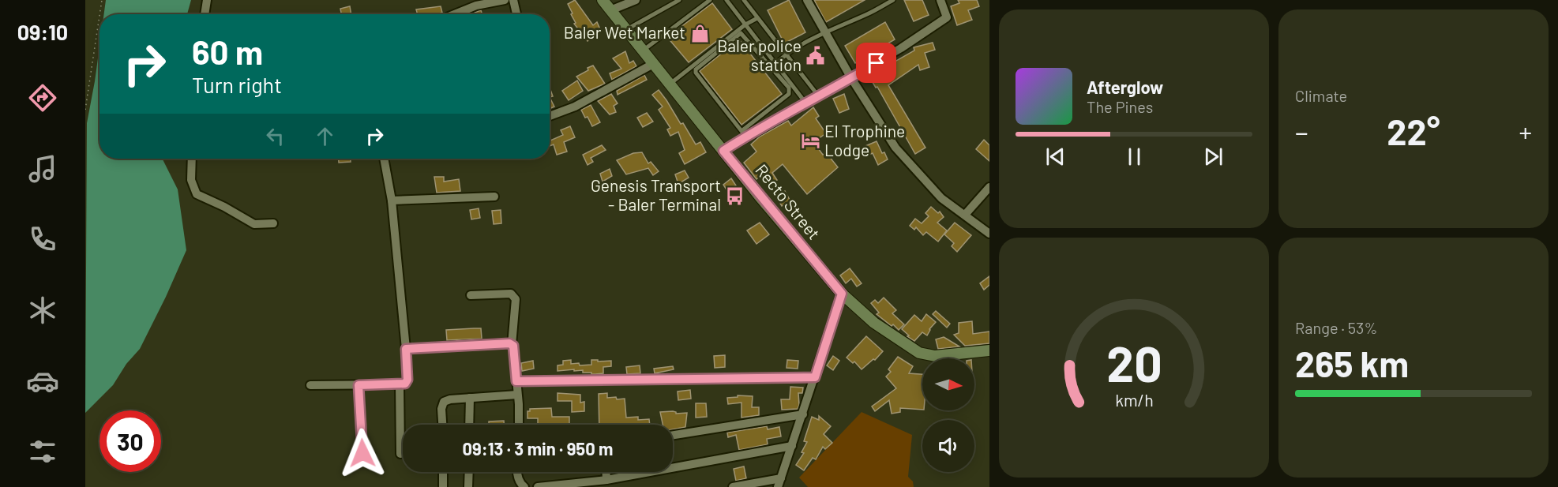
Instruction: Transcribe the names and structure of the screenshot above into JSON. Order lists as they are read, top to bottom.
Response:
{
  "streets": {
    "street": ["Recto Street"]
  },
  "places": {
    "shop": ["Baler Wet Market"],
    "public building": ["Baler police station"],
    "hotel": ["El Trophine Lodge"],
    "bus stop": ["Genesis Transport - Baler Terminal"]
  },
  "north": "right",
  "page": {
    "tabs": "09:10",
    "tile": [
      "Climate",
      ["Range · 53%", "265 km"]
    ],
    "turn": ["60 m", "Turn right"],
    "song": ["Afterglow", "The Pines"],
    "heat": ["−", "22°", "+"],
    "limit": "30",
    "trip": "09:13 · 3 min · 950 m",
    "gauge": ["20", "km/h"]
  }
}
